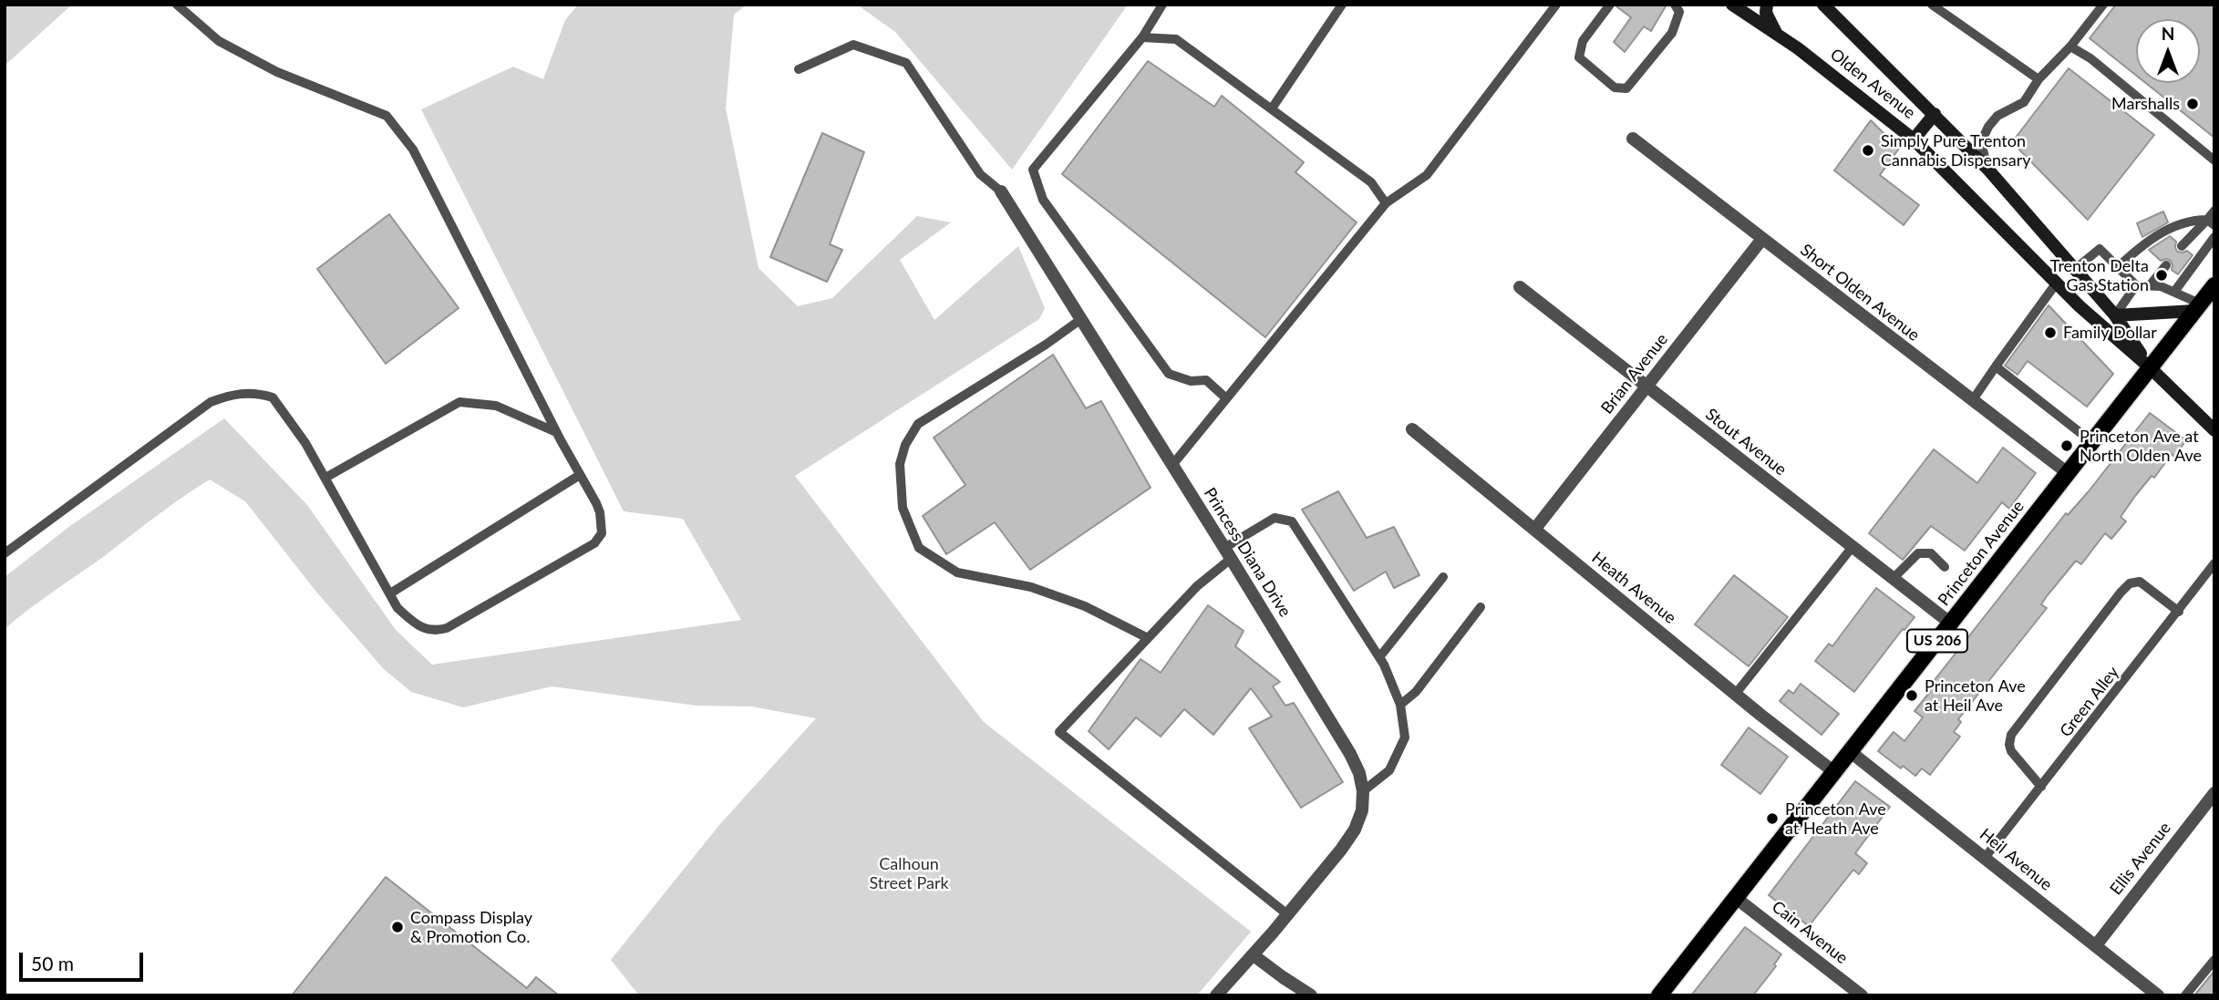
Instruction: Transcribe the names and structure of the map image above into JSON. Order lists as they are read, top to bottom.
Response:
{
  "streets": {
    "main road": ["Olden Avenue", "Princeton Avenue", "US 206"],
    "street": [
      "Short Olden Avenue",
      "Brian Avenue",
      "Stout Avenue",
      "Princess Diana Drive",
      "Heath Avenue",
      "Ellis Avenue",
      "Heil Avenue",
      "Cain Avenue"
    ],
    "lane": ["Green Alley"]
  },
  "crossings": [
    ["Olden Avenue", "Princeton Avenue"],
    ["Short Olden Avenue", "Brian Avenue"],
    ["Short Olden Avenue", "Princeton Avenue"],
    ["Brian Avenue", "Stout Avenue"],
    ["Brian Avenue", "Heath Avenue"],
    ["Stout Avenue", "Princeton Avenue"],
    ["Princeton Avenue", "Heath Avenue"],
    ["Princeton Avenue", "Heil Avenue"],
    ["Princeton Avenue", "Cain Avenue"],
    ["Green Alley", "Heil Avenue"],
    ["Ellis Avenue", "Heil Avenue"]
  ],
  "parks": ["Calhoun Street Park"],
  "places": [
    "Marshalls",
    "Simply Pure Trenton Cannabis Dispensary",
    "Trenton Delta Gas Station",
    "Family Dollar",
    "Princeton Ave at North Olden Ave",
    "Princeton Ave at Heil Ave",
    "Princeton Ave at Heath Ave",
    "Compass Display & Promotion Co."
  ],
  "scale_bar": "50 m",
  "north": "top"
}
